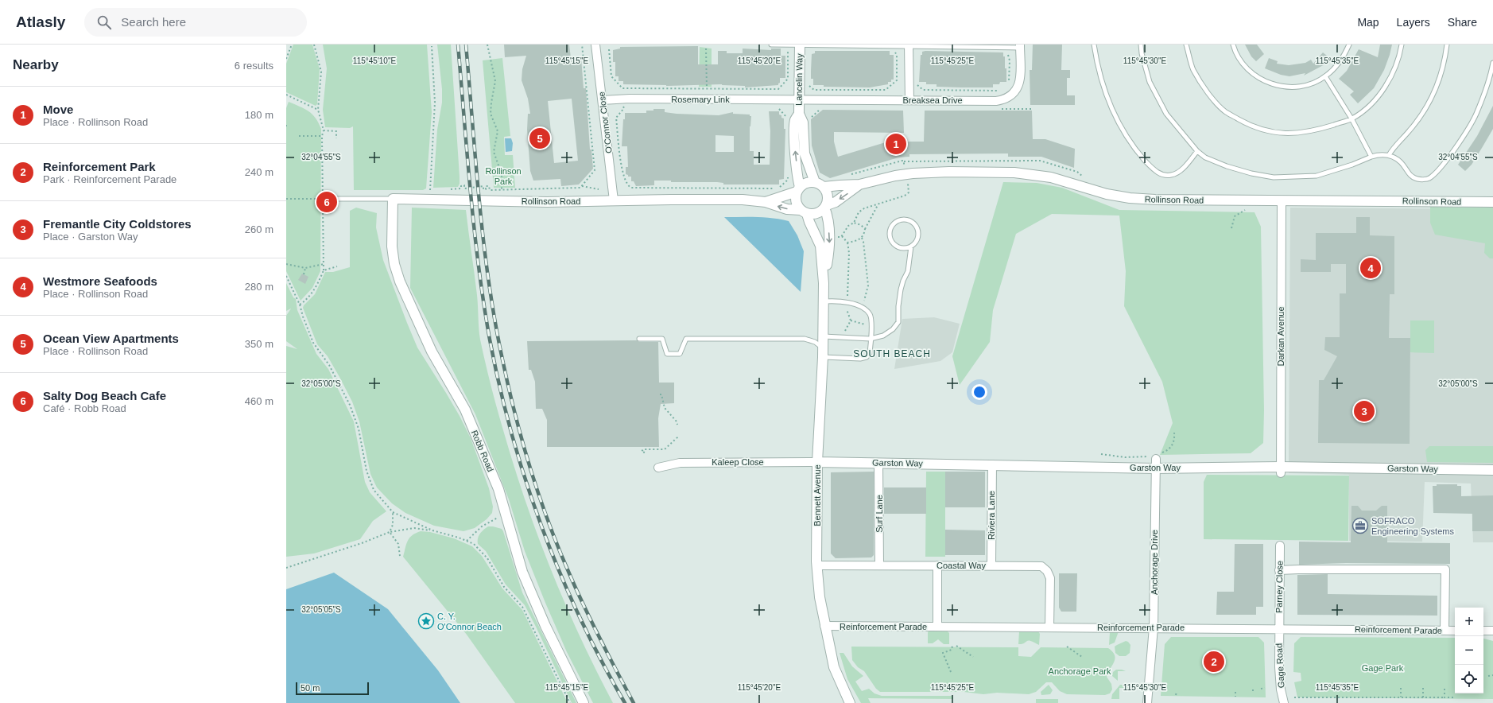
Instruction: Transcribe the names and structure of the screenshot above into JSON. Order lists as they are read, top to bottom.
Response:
{
  "streets": {
    "street": [
      "Lancelin Way",
      "Rosemary Link",
      "Breaksea Drive",
      "O'Connor Close",
      "Rollinson Road",
      "Darkan Avenue",
      "Robb Road",
      "Kaleep Close",
      "Garston Way",
      "Bennett Avenue",
      "Surf Lane",
      "Riviera Lane",
      "Anchorage Drive",
      "Coastal Way",
      "Parney Close",
      "Reinforcement Parade",
      "Gage Road"
    ]
  },
  "crossings": [
    ["Lancelin Way", "Rosemary Link"],
    ["Lancelin Way", "Breaksea Drive"],
    ["Lancelin Way", "Rollinson Road"],
    ["Lancelin Way", "Bennett Avenue"],
    ["Rosemary Link", "Breaksea Drive"],
    ["Rosemary Link", "O'Connor Close"],
    ["O'Connor Close", "Rollinson Road"],
    ["Rollinson Road", "Darkan Avenue"],
    ["Rollinson Road", "Robb Road"],
    ["Rollinson Road", "Bennett Avenue"],
    ["Darkan Avenue", "Garston Way"],
    ["Kaleep Close", "Garston Way"],
    ["Kaleep Close", "Bennett Avenue"],
    ["Garston Way", "Bennett Avenue"],
    ["Garston Way", "Surf Lane"],
    ["Garston Way", "Riviera Lane"],
    ["Garston Way", "Anchorage Drive"],
    ["Bennett Avenue", "Coastal Way"],
    ["Bennett Avenue", "Reinforcement Parade"],
    ["Surf Lane", "Coastal Way"],
    ["Riviera Lane", "Coastal Way"],
    ["Anchorage Drive", "Reinforcement Parade"],
    ["Coastal Way", "Reinforcement Parade"],
    ["Parney Close", "Reinforcement Parade"],
    ["Parney Close", "Gage Road"],
    ["Reinforcement Parade", "Gage Road"]
  ],
  "districts": ["SOUTH BEACH"],
  "parks": ["Rollinson Park", "Gage Park", "Anchorage Park"],
  "places": {
    "office": ["SOFRACO Engineering Systems"],
    "place": ["C. Y. O'Connor Beach"]
  },
  "scale_bar": "50 m",
  "page": {
    "header": "Atlasly",
    "search": "Search here",
    "nav": ["Map", "Layers", "Share"],
    "heading": ["Nearby", "6 results"],
    "list": [
      {
        "mark": "1",
        "name": "Move",
        "note": "Place · Rollinson Road",
        "value": "180 m"
      },
      {
        "mark": "2",
        "name": "Reinforcement Park",
        "note": "Park · Reinforcement Parade",
        "value": "240 m"
      },
      {
        "mark": "3",
        "name": "Fremantle City Coldstores",
        "note": "Place · Garston Way",
        "value": "260 m"
      },
      {
        "mark": "4",
        "name": "Westmore Seafoods",
        "note": "Place · Rollinson Road",
        "value": "280 m"
      },
      {
        "mark": "5",
        "name": "Ocean View Apartments",
        "note": "Place · Rollinson Road",
        "value": "350 m"
      },
      {
        "mark": "6",
        "name": "Salty Dog Beach Cafe",
        "note": "Café · Robb Road",
        "value": "460 m"
      }
    ],
    "pins": [
      "5",
      "1",
      "6",
      "4",
      "3",
      "2"
    ],
    "map_buttons": ["+", "−"],
    "scale": "50 m"
  },
  "coordinates": [
    "115°45'10\"E",
    "115°45'15\"E",
    "115°45'20\"E",
    "115°45'25\"E",
    "115°45'30\"E",
    "115°45'35\"E",
    "32°04'55\"S",
    "32°05'00\"S",
    "32°05'05\"S"
  ]
}
